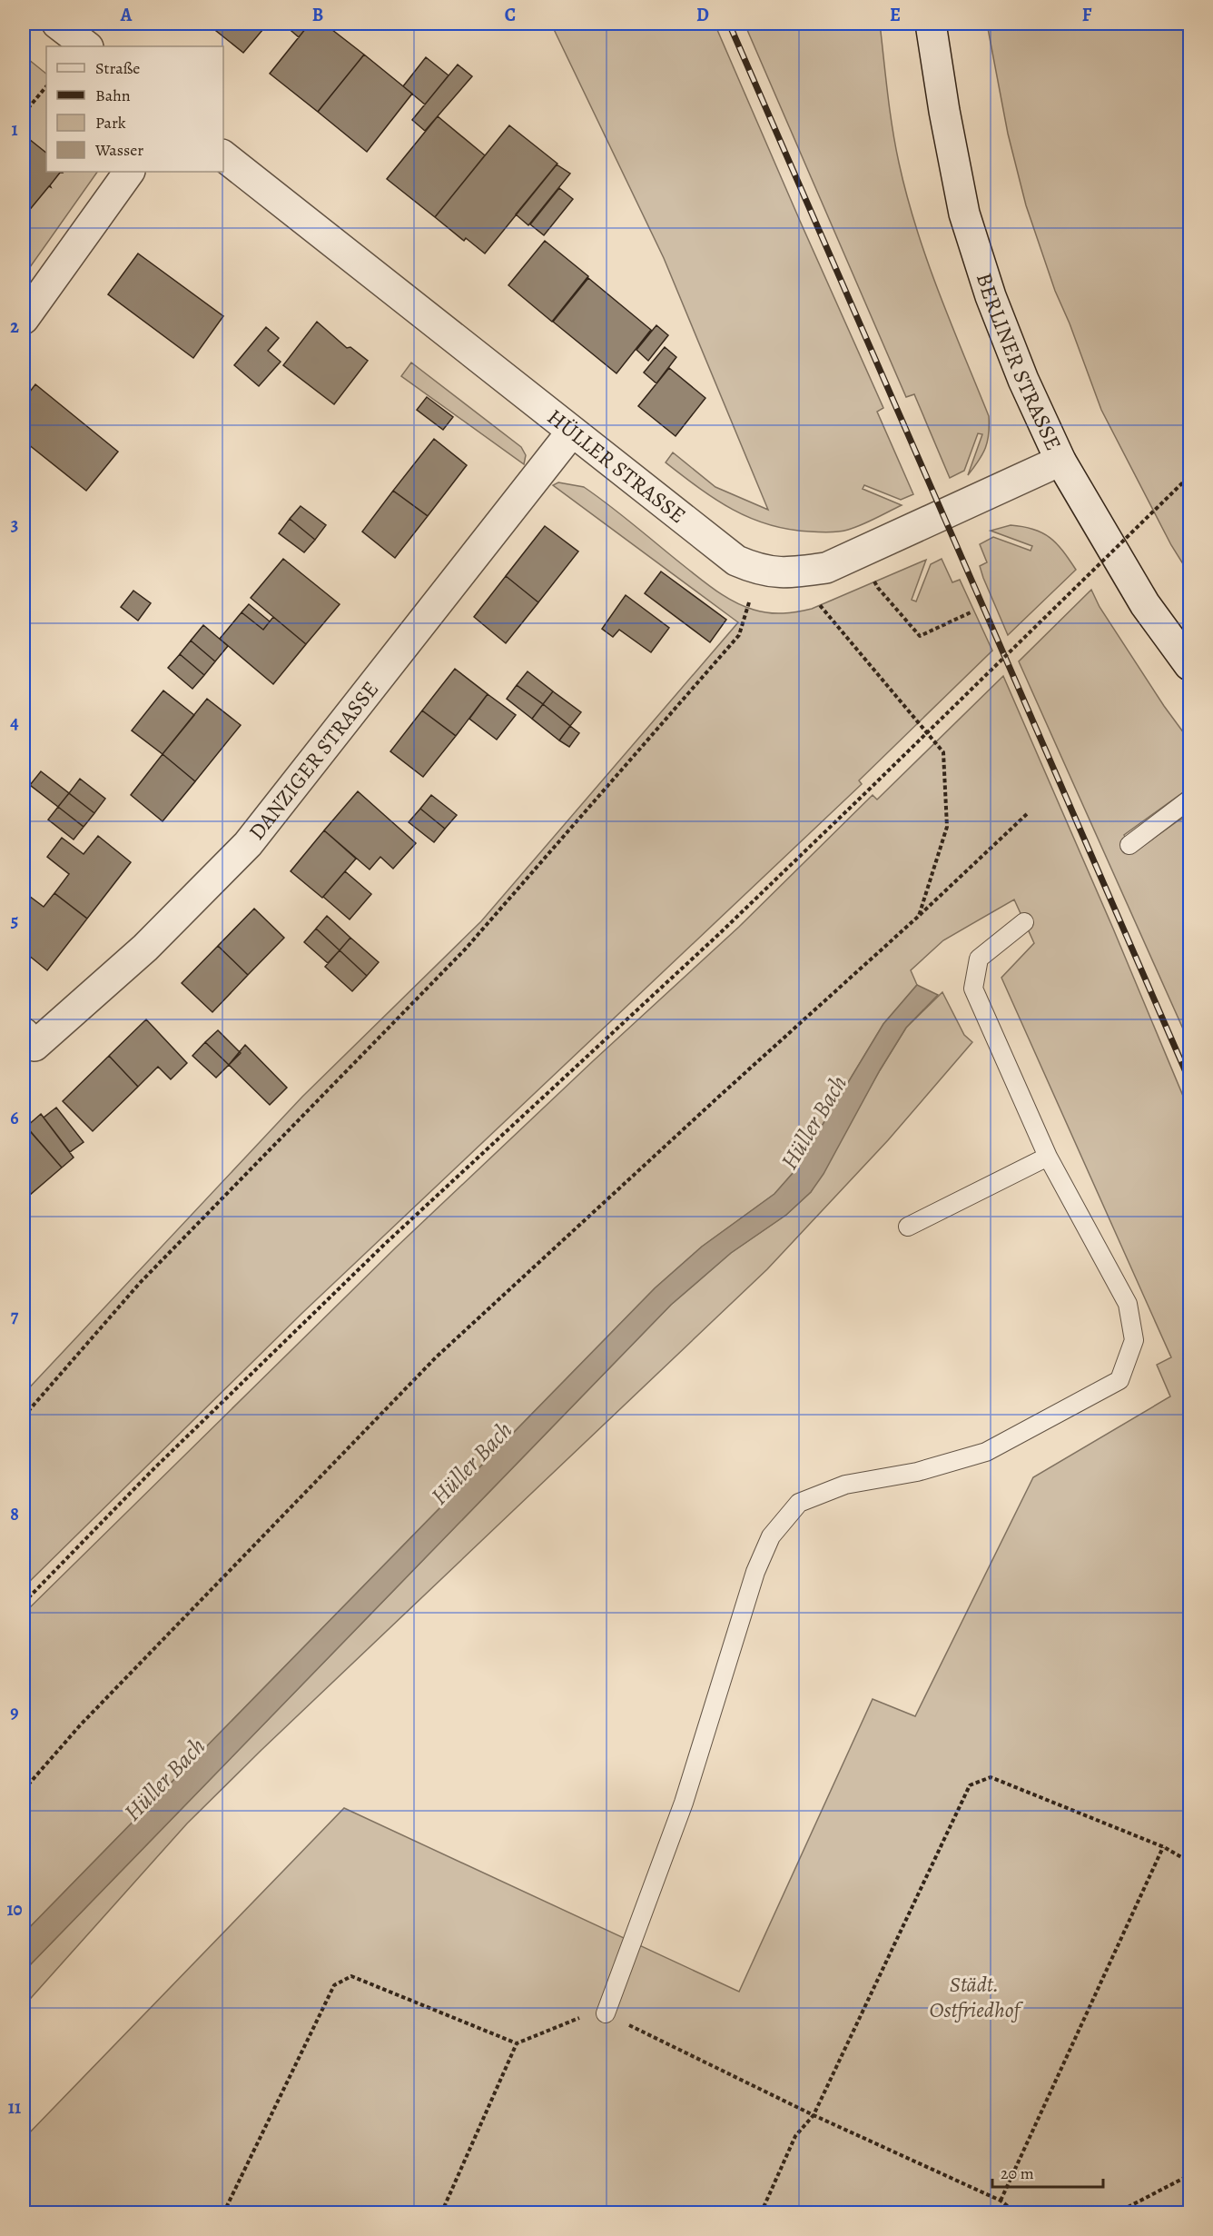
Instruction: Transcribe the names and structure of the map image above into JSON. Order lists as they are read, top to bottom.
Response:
{
  "streets": {
    "street": ["BERLINER STRASSE", "HÜLLER STRASSE", "DANZIGER STRASSE"]
  },
  "crossings": [
    ["HÜLLER STRASSE", "DANZIGER STRASSE"]
  ],
  "water": ["Hüller Bach"],
  "parks": ["Städt. Ostfriedhof"],
  "legend": [
    "Straße",
    "Bahn",
    "Park",
    "Wasser"
  ],
  "scale_bar": "20 m",
  "grid": {
    "columns": [
      "A",
      "B",
      "C",
      "D",
      "E",
      "F"
    ],
    "rows": [
      "1",
      "2",
      "3",
      "4",
      "5",
      "6",
      "7",
      "8",
      "9",
      "10",
      "11"
    ]
  }
}
